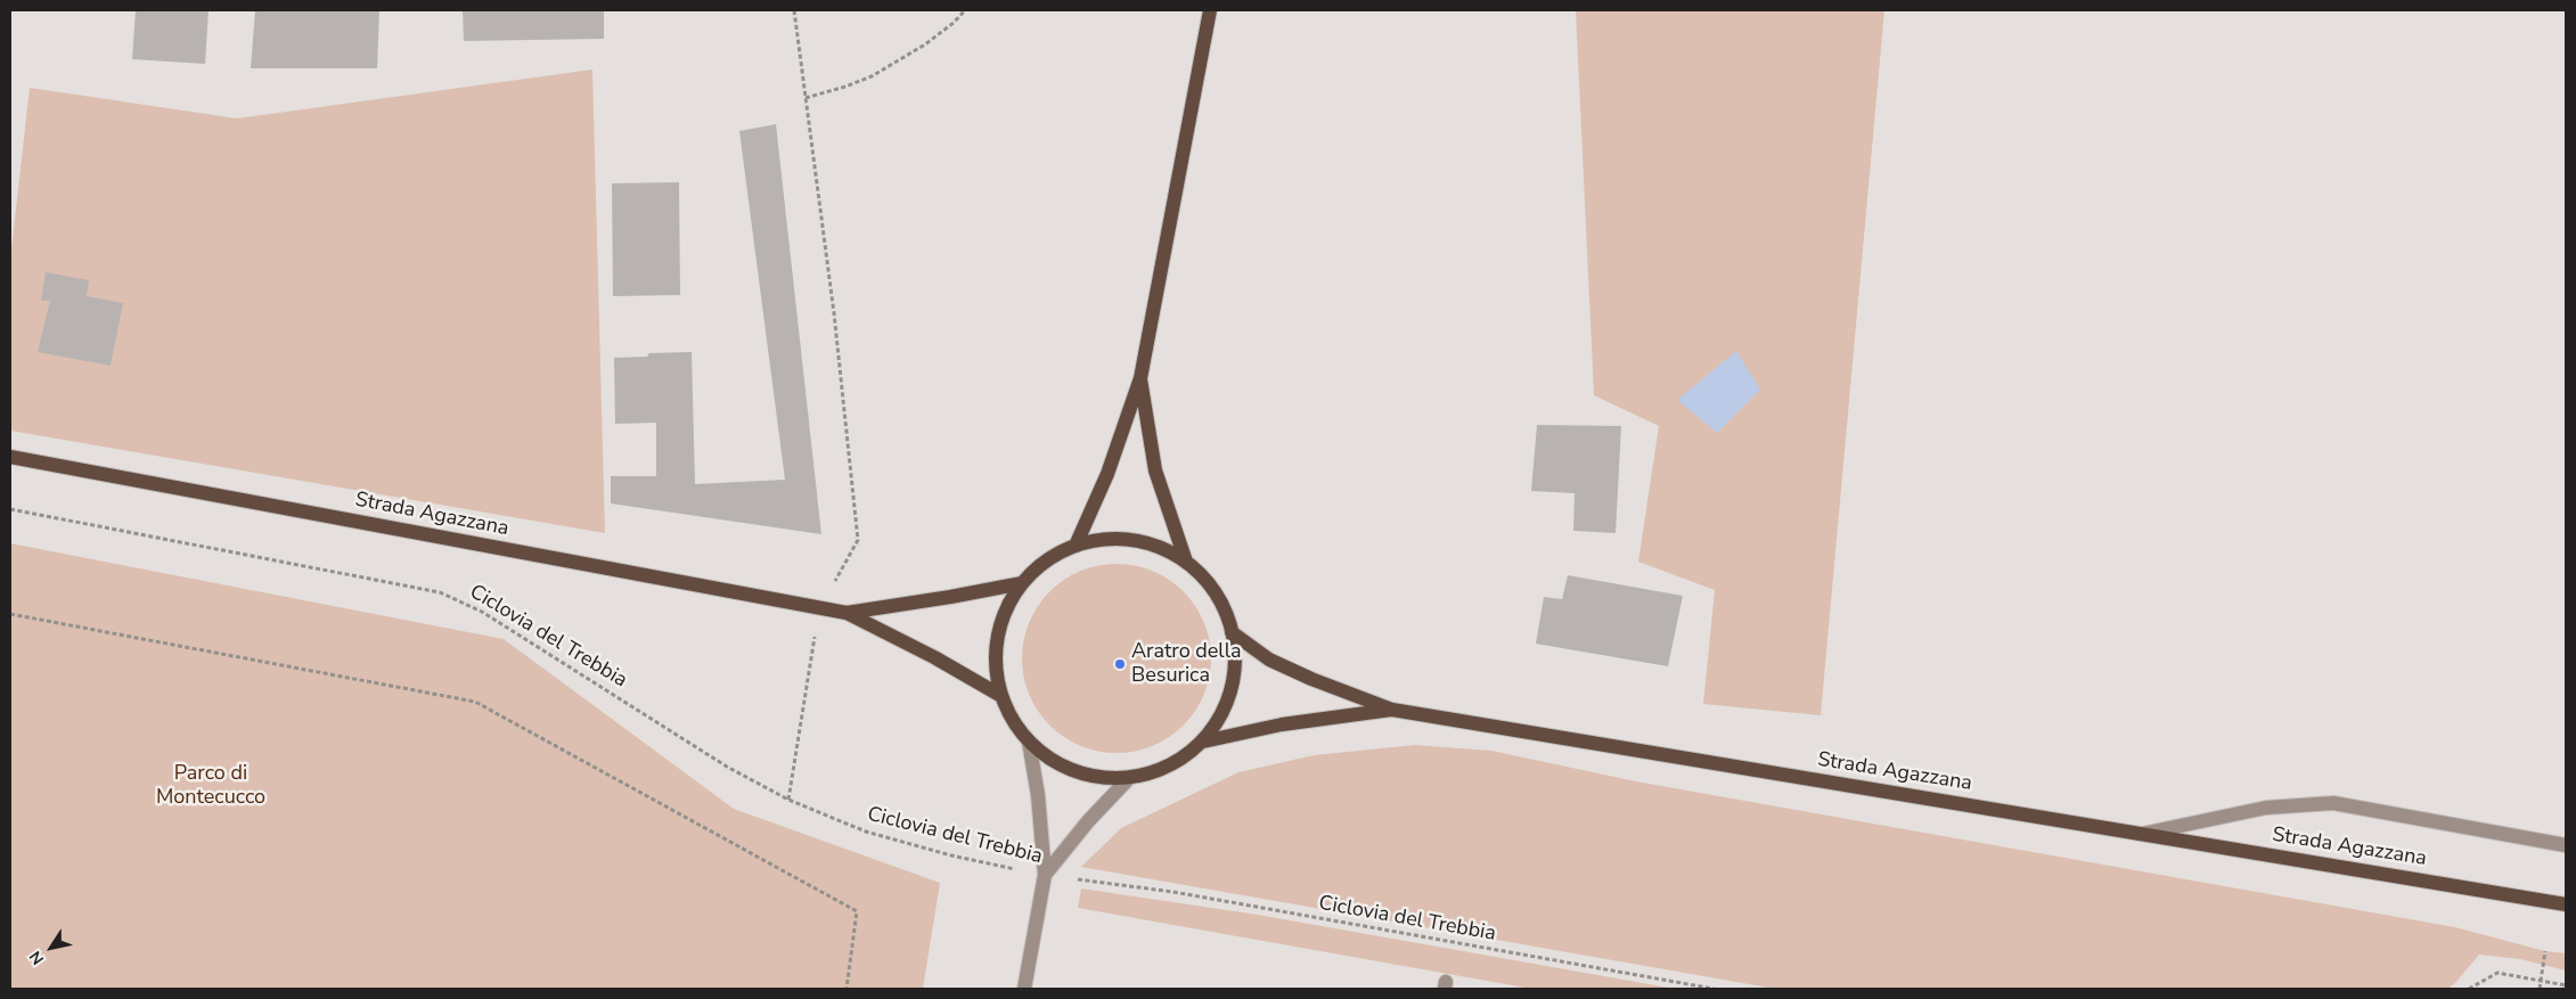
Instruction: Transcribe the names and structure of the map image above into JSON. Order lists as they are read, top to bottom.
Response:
{
  "streets": {
    "main road": ["Strada Agazzana"],
    "path": ["Ciclovia del Trebbia"]
  },
  "parks": ["Parco di Montecucco"],
  "places": ["Aratro della Besurica"],
  "north": "bottom left"
}
